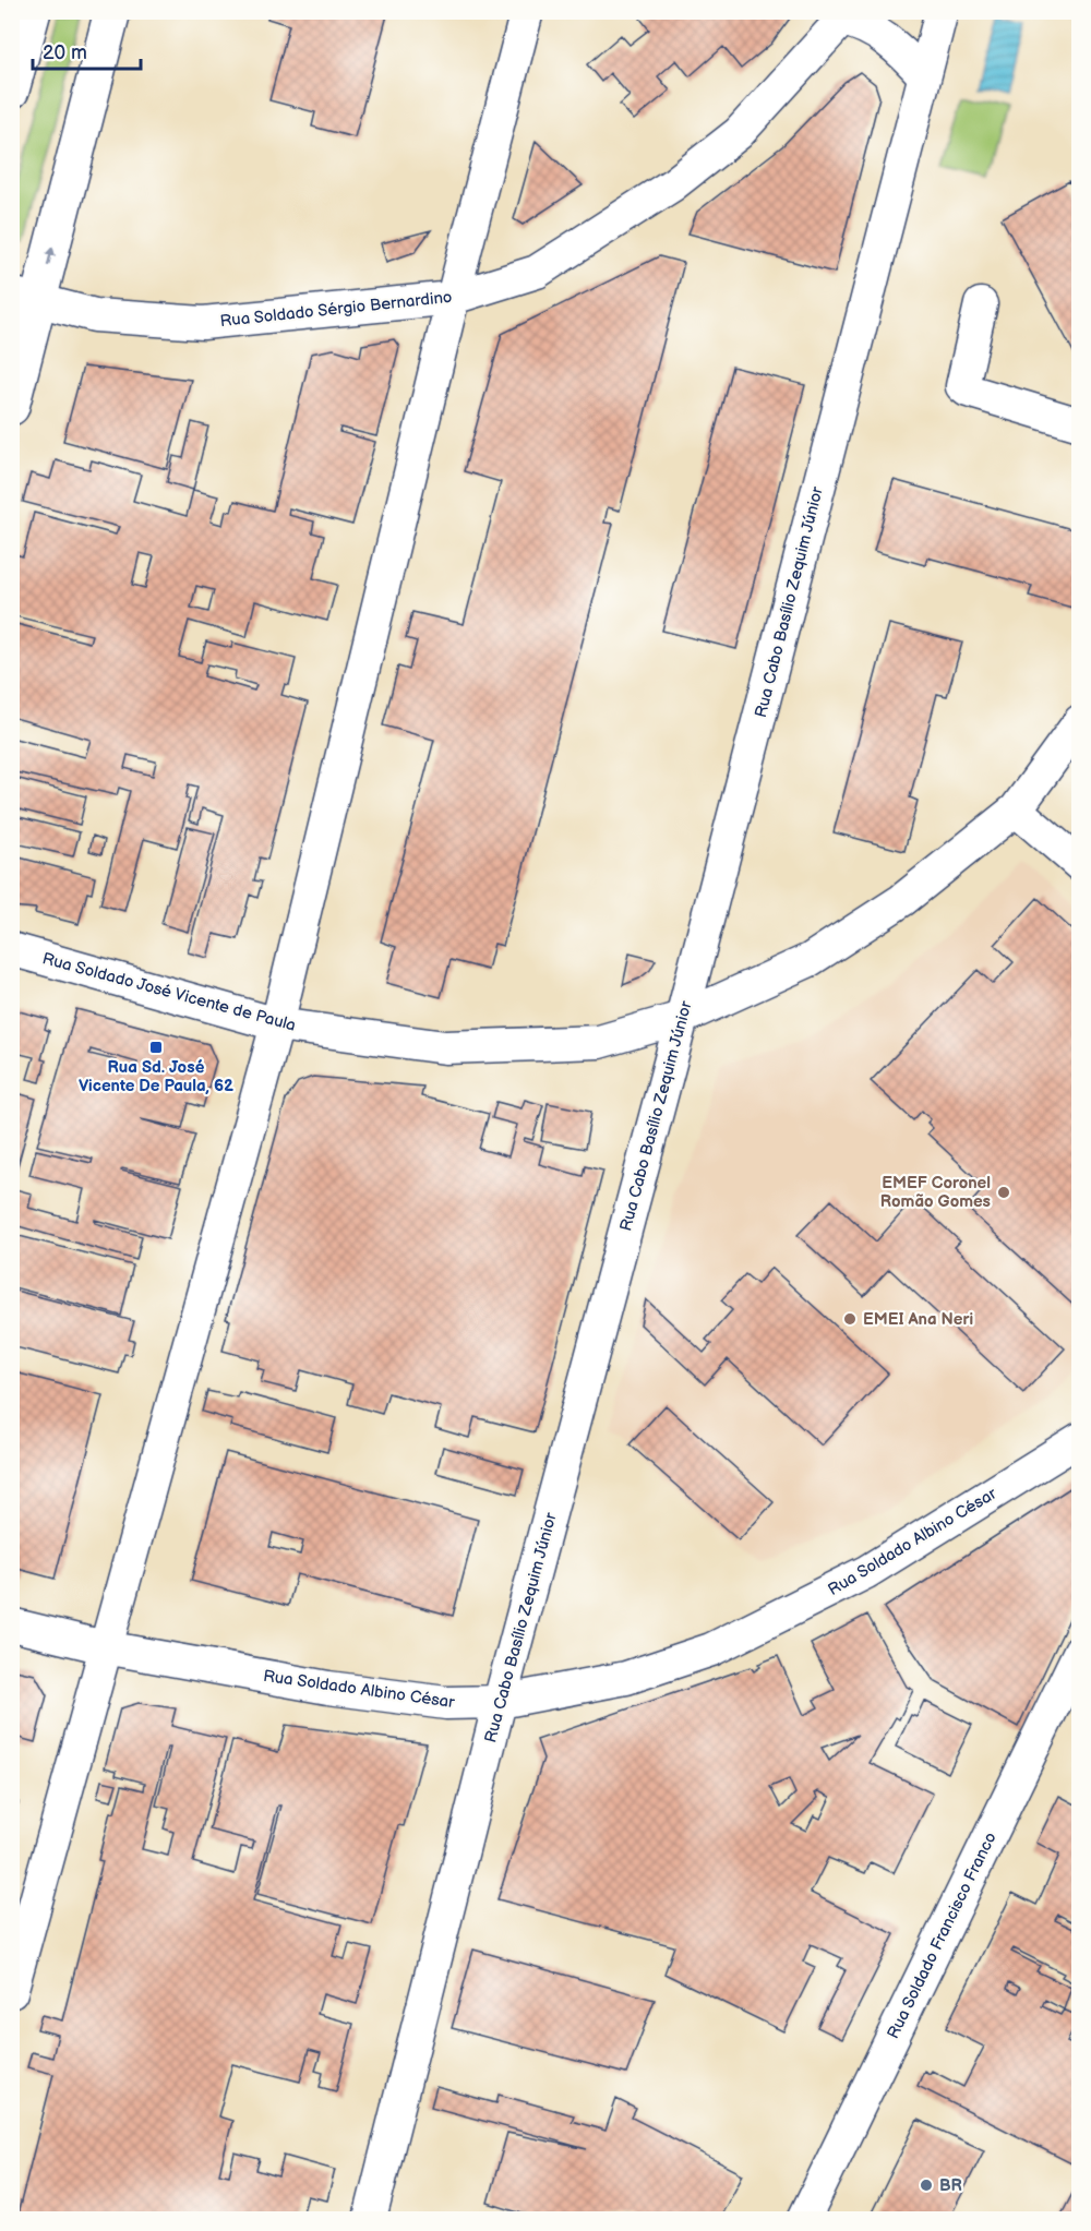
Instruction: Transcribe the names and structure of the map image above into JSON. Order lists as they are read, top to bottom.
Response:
{
  "streets": {
    "street": [
      "Rua Soldado Sérgio Bernardino",
      "Rua Cabo Basílio Zequim Júnior",
      "Rua Soldado José Vicente de Paula",
      "Rua Soldado Albino César",
      "Rua Soldado Francisco Franco"
    ]
  },
  "crossings": [
    ["Rua Soldado Sérgio Bernardino", "Rua Cabo Basílio Zequim Júnior"],
    ["Rua Cabo Basílio Zequim Júnior", "Rua Soldado José Vicente de Paula"],
    ["Rua Cabo Basílio Zequim Júnior", "Rua Soldado Albino César"]
  ],
  "places": {
    "transit": ["Rua Sd. José Vicente De Paula, 62"],
    "other": ["EMEF Coronel Romão Gomes", "EMEI Ana Neri", "BR"]
  },
  "scale_bar": "20 m"
}
